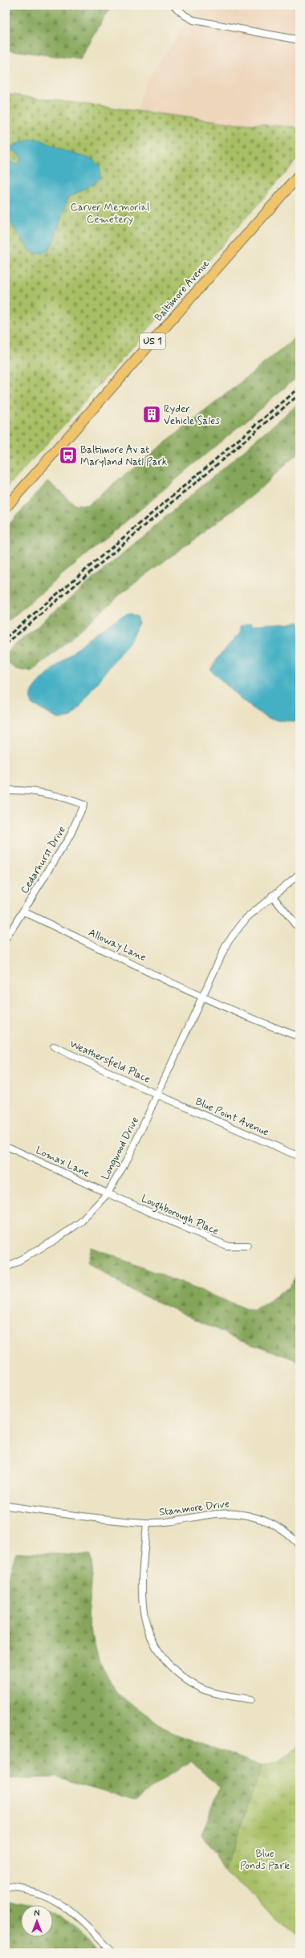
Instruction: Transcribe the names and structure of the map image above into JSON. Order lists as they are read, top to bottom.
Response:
{
  "streets": {
    "main road": ["Baltimore Avenue", "US 1"],
    "street": [
      "Cedarhurst Drive",
      "Alloway Lane",
      "Weathersfield Place",
      "Blue Point Avenue",
      "Longwood Drive",
      "Lomax Lane",
      "Loughborough Place",
      "Stanmore Drive"
    ]
  },
  "crossings": [
    ["Cedarhurst Drive", "Alloway Lane"],
    ["Alloway Lane", "Longwood Drive"],
    ["Weathersfield Place", "Blue Point Avenue"],
    ["Weathersfield Place", "Longwood Drive"],
    ["Blue Point Avenue", "Longwood Drive"],
    ["Longwood Drive", "Lomax Lane"],
    ["Longwood Drive", "Loughborough Place"],
    ["Lomax Lane", "Loughborough Place"]
  ],
  "parks": ["Carver Memorial Cemetery", "Blue Ponds Park"],
  "places": {
    "building": ["Ryder Vehicle Sales"],
    "bus stop": ["Baltimore Av at Maryland Natl Park"]
  },
  "north": "top"
}
